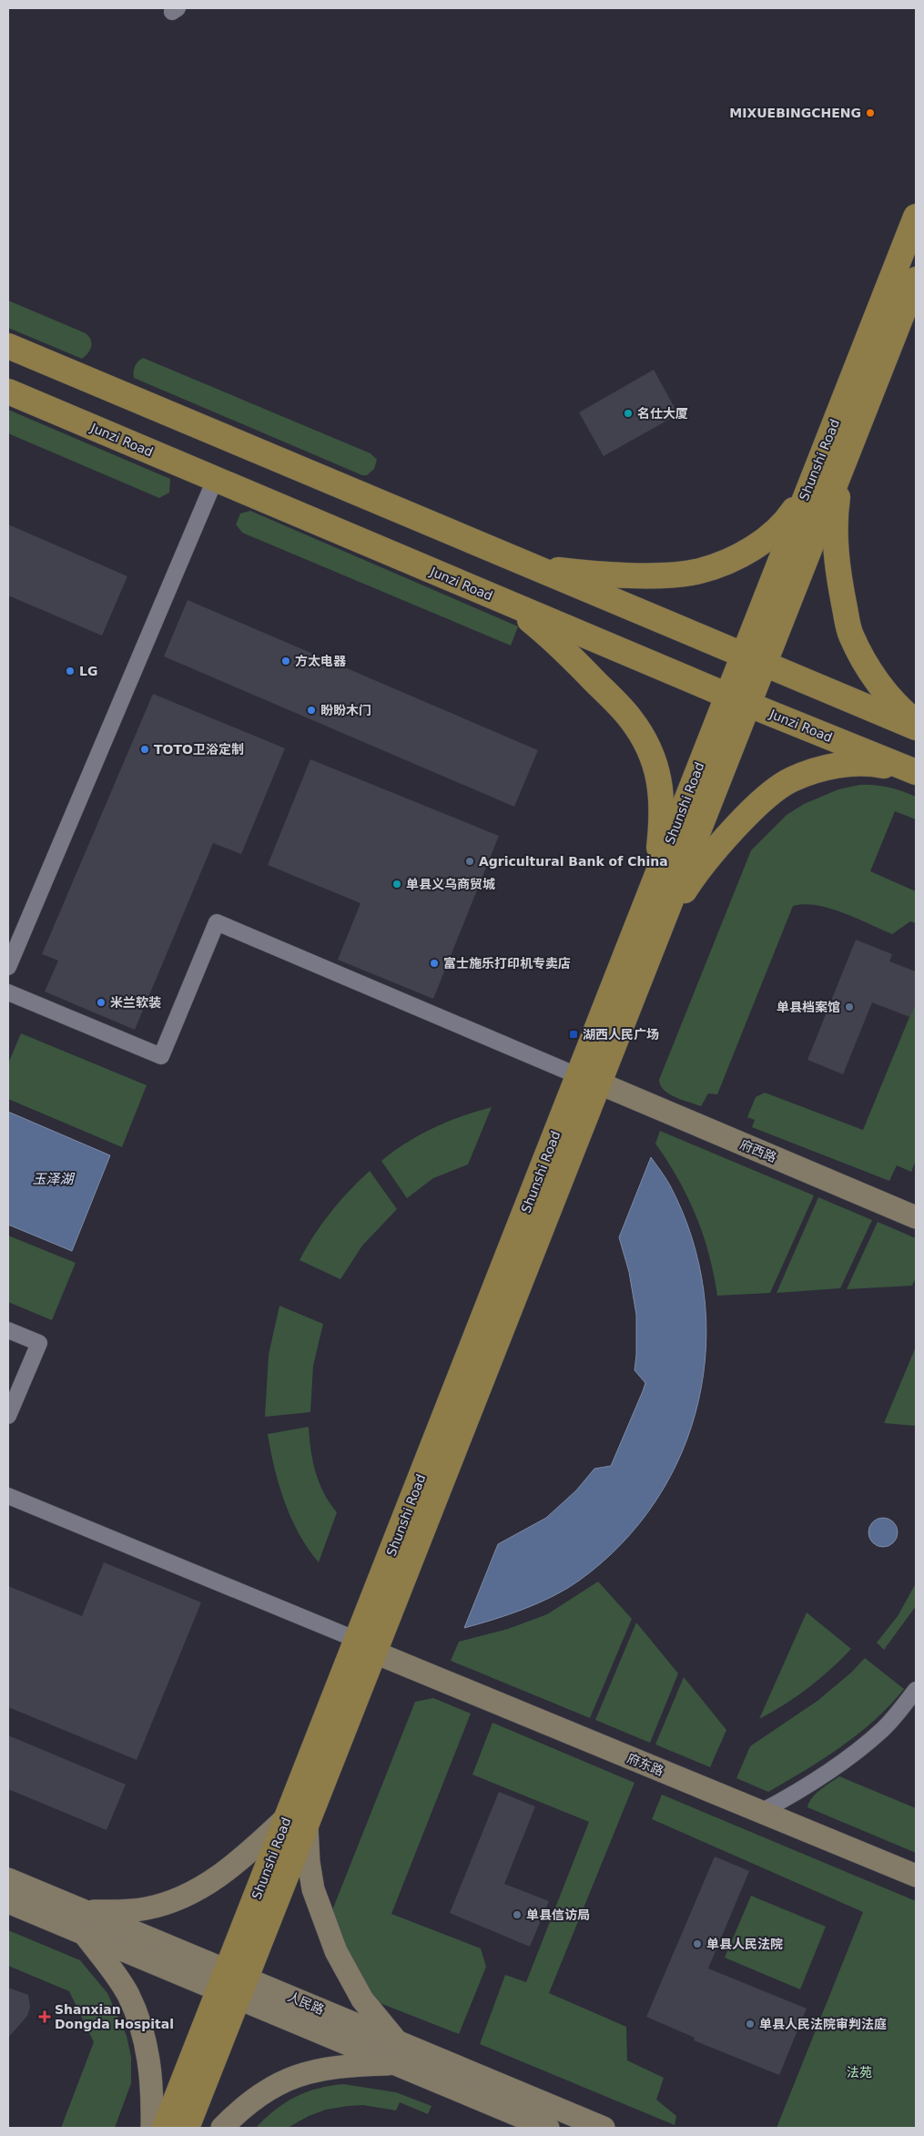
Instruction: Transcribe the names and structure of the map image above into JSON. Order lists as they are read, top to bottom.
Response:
{
  "streets": {
    "main road": [
      "Junzi Road",
      "Shunshi Road",
      "府西路",
      "府东路",
      "人民路"
    ]
  },
  "crossings": [
    ["Junzi Road", "Shunshi Road"],
    ["Shunshi Road", "府西路"],
    ["Shunshi Road", "府东路"],
    ["Shunshi Road", "人民路"]
  ],
  "water": ["玉泽湖"],
  "parks": ["法苑"],
  "places": {
    "other": [
      "MIXUEBINGCHENG",
      "名仕大厦",
      "方太电器",
      "LG",
      "盼盼木门",
      "TOTO卫浴定制",
      "Agricultural Bank of China",
      "单县义乌商贸城",
      "富士施乐打印机专卖店",
      "米兰软装",
      "单县档案馆",
      "单县信访局",
      "单县人民法院",
      "单县人民法院审判法庭"
    ],
    "transit": ["湖西人民广场"],
    "health": ["Shanxian Dongda Hospital"]
  }
}
